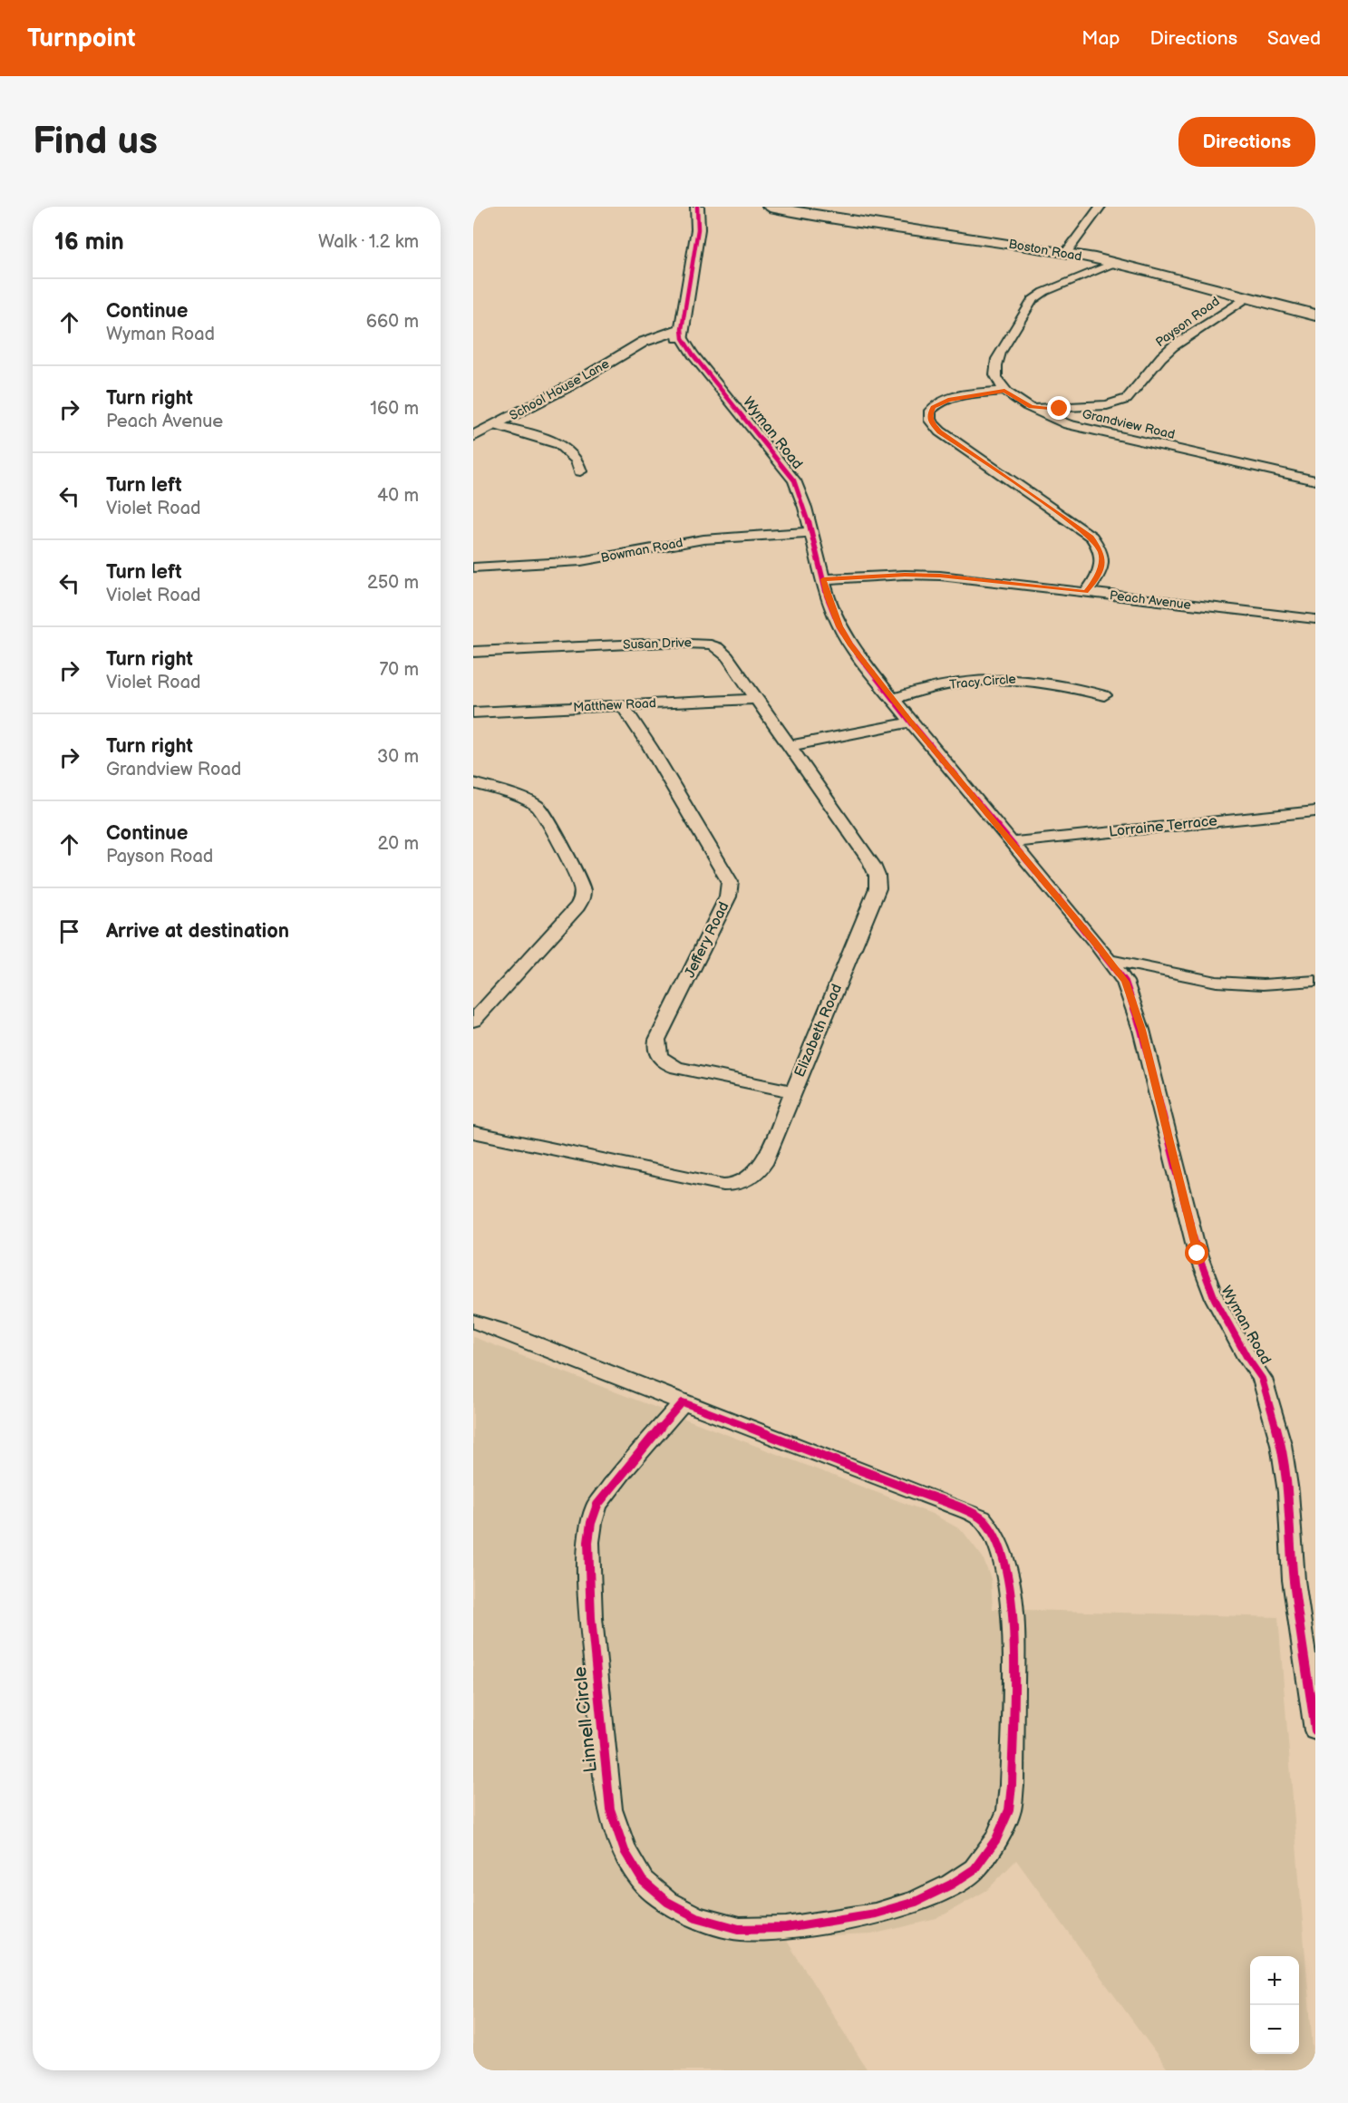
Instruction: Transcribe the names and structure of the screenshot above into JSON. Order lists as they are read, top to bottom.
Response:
{
  "streets": {
    "main road": ["Boston Road"],
    "street": [
      "Payson Road",
      "School House Lane",
      "Grandview Road",
      "Wyman Road",
      "Bowman Road",
      "Peach Avenue",
      "Susan Drive",
      "Tracy Circle",
      "Matthew Road",
      "Lorraine Terrace",
      "Jeffery Road",
      "Elizabeth Road",
      "Linnell Circle"
    ]
  },
  "crossings": [
    ["Boston Road", "Payson Road"],
    ["Payson Road", "Grandview Road"],
    ["School House Lane", "Wyman Road"],
    ["Wyman Road", "Bowman Road"],
    ["Wyman Road", "Peach Avenue"],
    ["Wyman Road", "Tracy Circle"],
    ["Wyman Road", "Lorraine Terrace"],
    ["Susan Drive", "Matthew Road"],
    ["Susan Drive", "Elizabeth Road"],
    ["Matthew Road", "Jeffery Road"],
    ["Jeffery Road", "Elizabeth Road"]
  ],
  "page": {
    "header": "Turnpoint",
    "nav": ["Map", "Directions", "Saved"],
    "buttons": "Directions",
    "title": "Find us",
    "heading": ["16 min", "Walk · 1.2 km"],
    "list": [
      ["Continue", "Wyman Road", "660 m"],
      ["Turn right", "Peach Avenue", "160 m"],
      ["Turn left", "Violet Road", "40 m"],
      ["Turn left", "Violet Road", "250 m"],
      ["Turn right", "Violet Road", "70 m"],
      ["Turn right", "Grandview Road", "30 m"],
      ["Continue", "Payson Road", "20 m"],
      "Arrive at destination"
    ],
    "map_buttons": ["+", "−"]
  }
}
